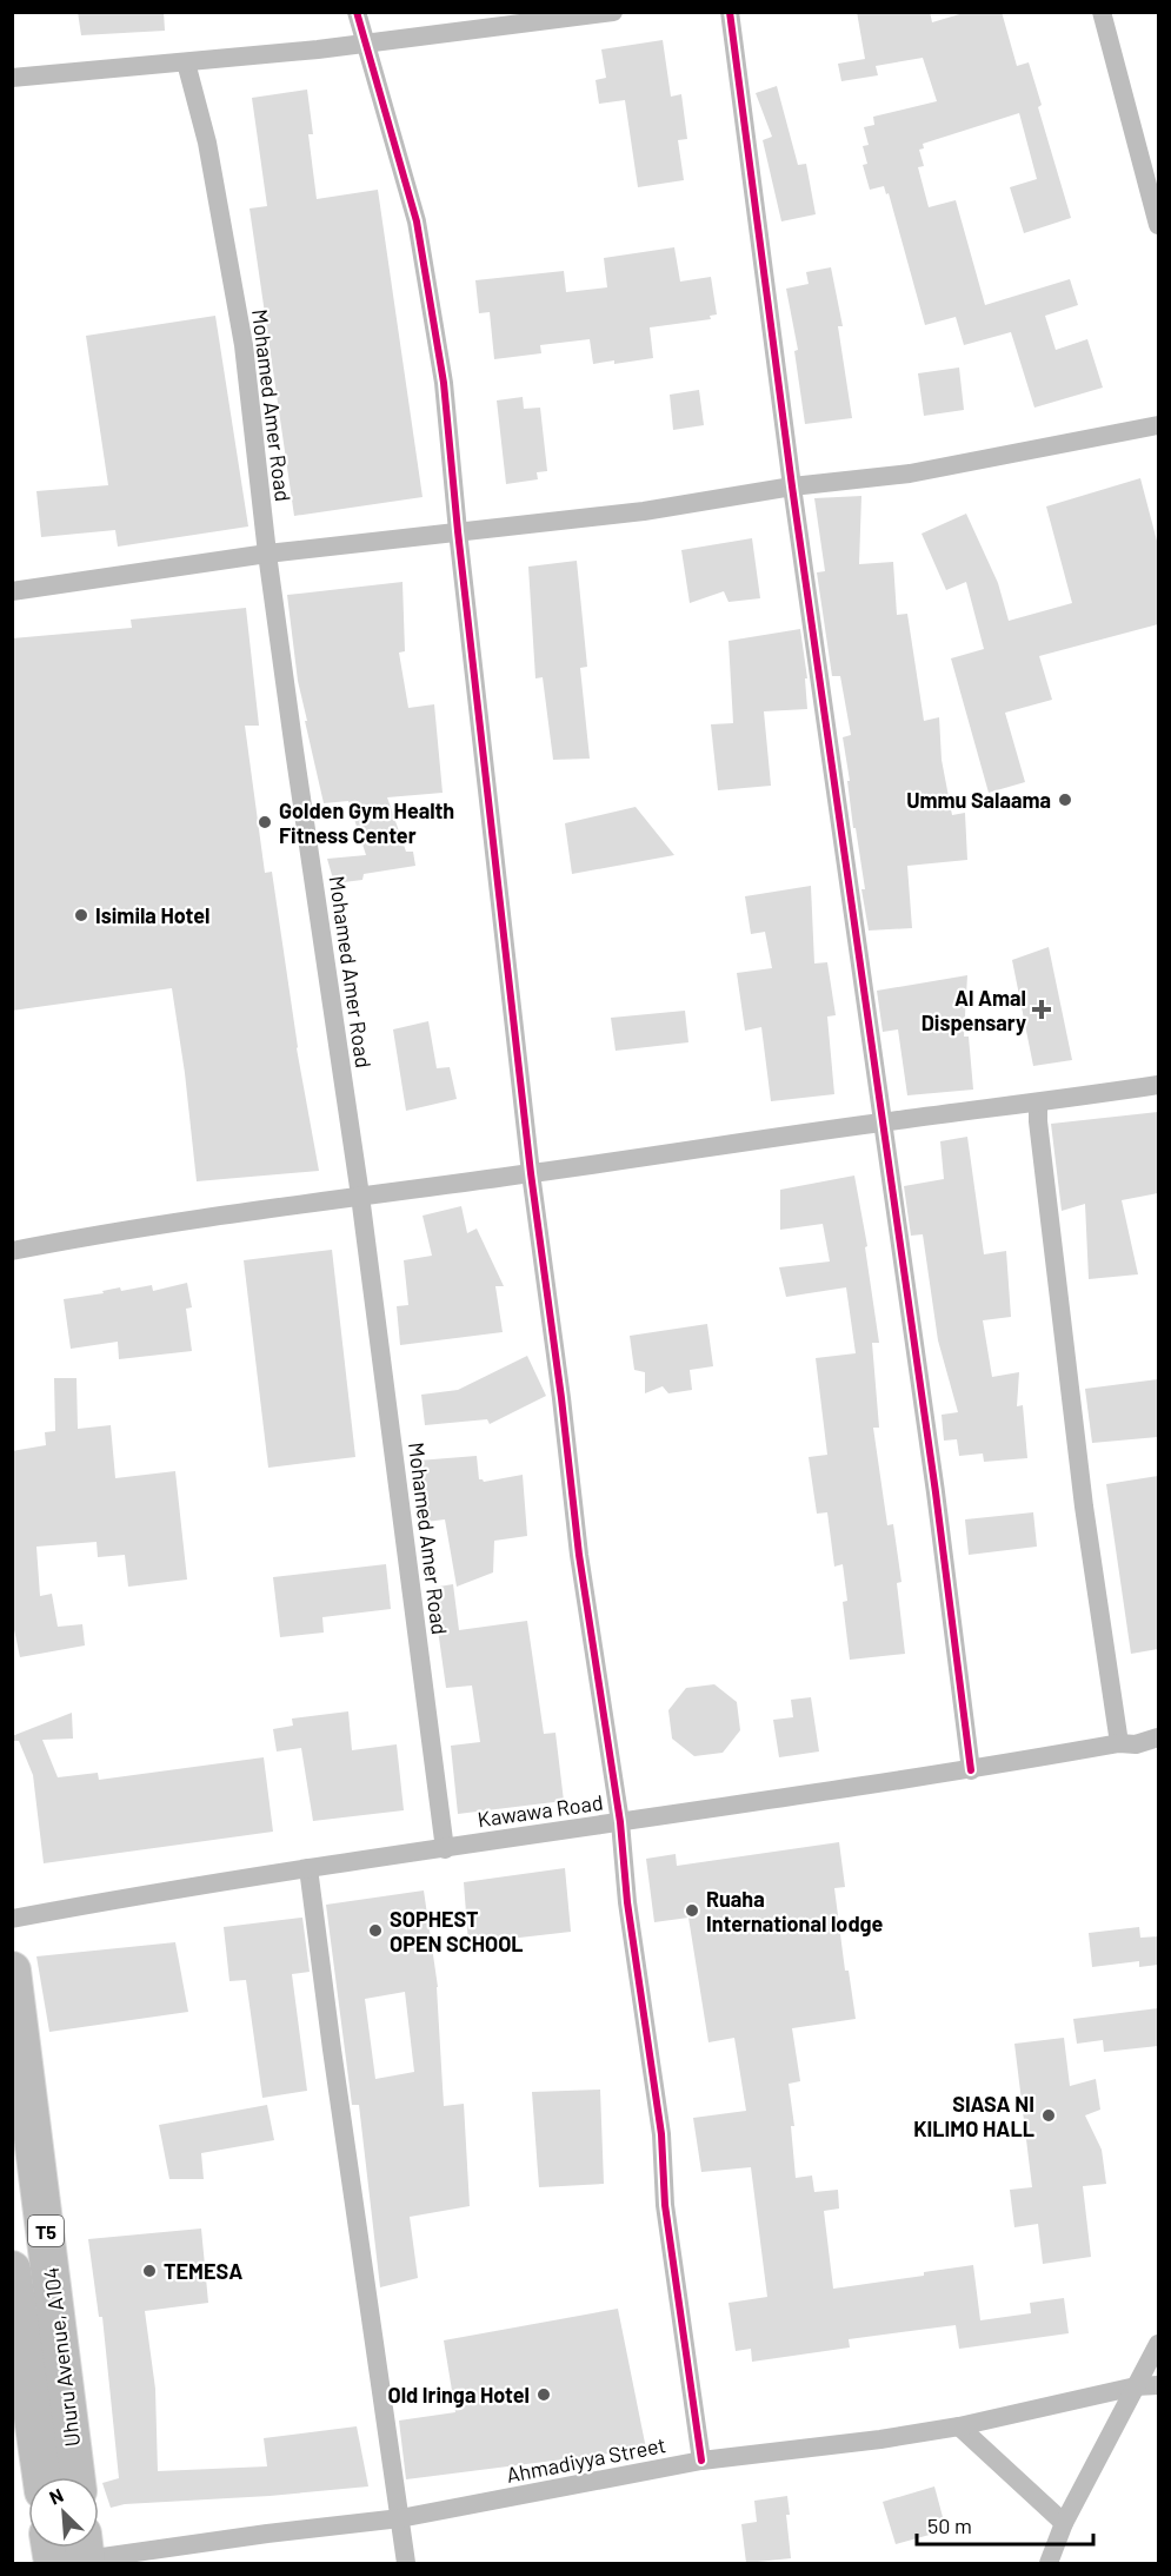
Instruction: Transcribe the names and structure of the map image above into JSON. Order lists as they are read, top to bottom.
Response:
{
  "streets": {
    "highway": ["T5", "Uhuru Avenue, A104"],
    "street": ["Mohamed Amer Road", "Kawawa Road", "Ahmadiyya Street"]
  },
  "crossings": [
    ["Mohamed Amer Road", "Kawawa Road"]
  ],
  "places": {
    "other": [
      "Ummu Salaama",
      "Golden Gym Health Fitness Center",
      "Isimila Hotel",
      "Ruaha International lodge",
      "SOPHEST OPEN SCHOOL",
      "SIASA NI KILIMO HALL",
      "TEMESA",
      "Old Iringa Hotel"
    ],
    "health": ["Al Amal Dispensary"]
  },
  "scale_bar": "50 m",
  "north": "top left"
}
